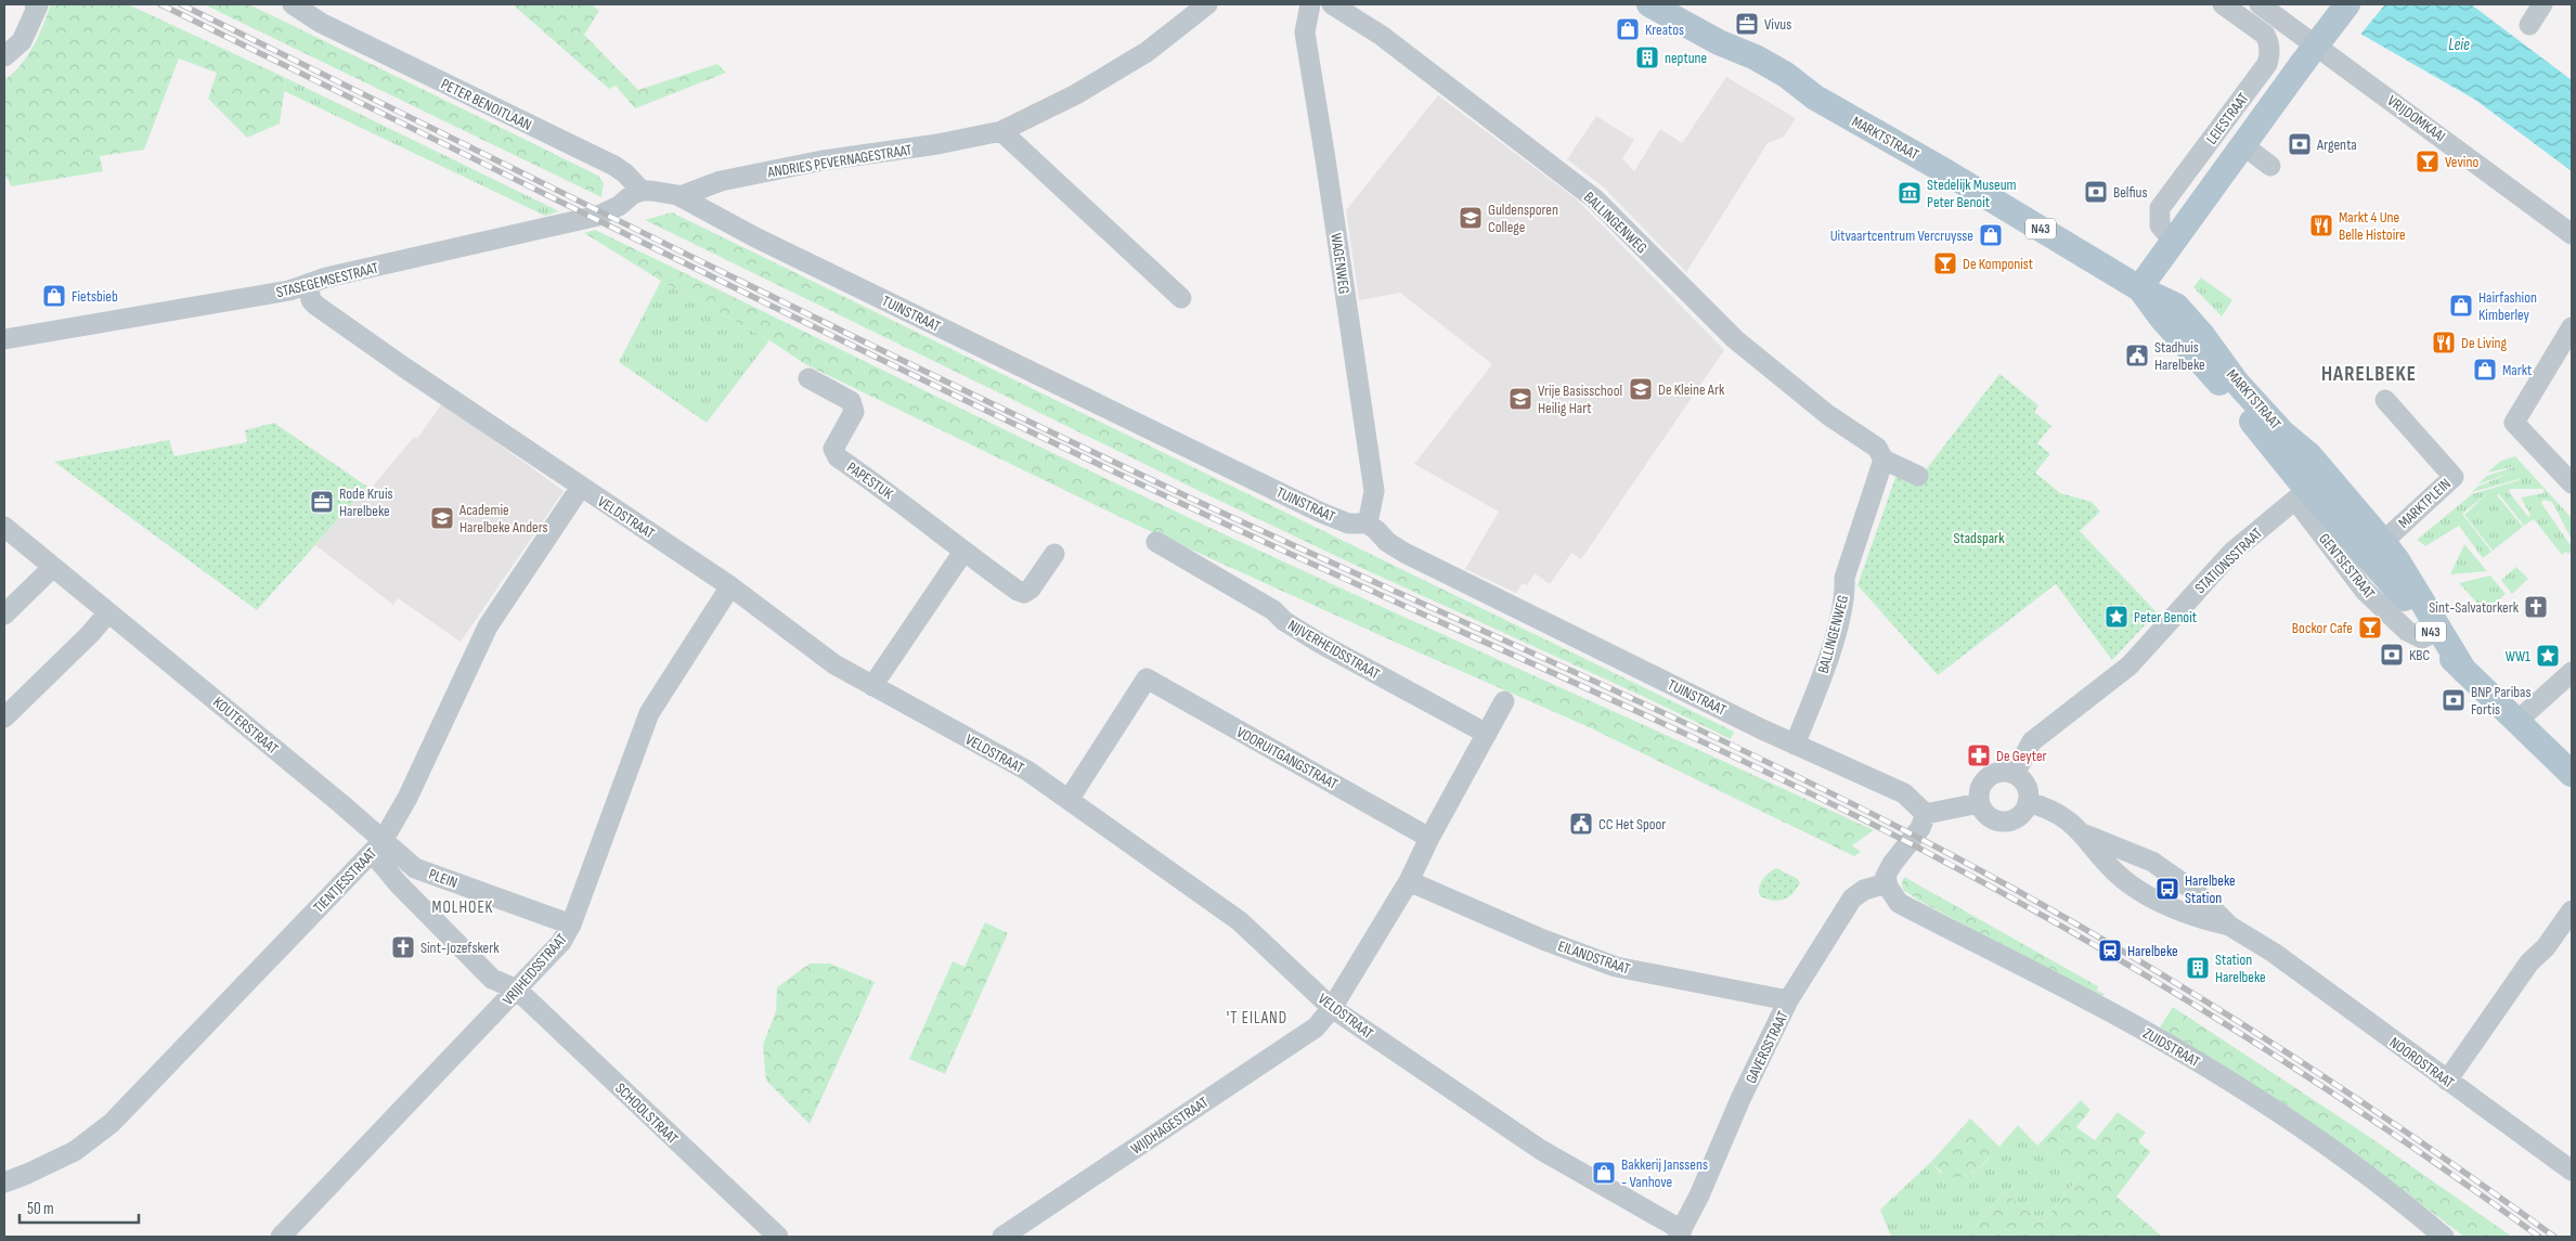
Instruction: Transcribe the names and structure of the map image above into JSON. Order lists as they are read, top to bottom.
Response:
{
  "streets": {
    "main road": [
      "LEIESTRAAT",
      "MARKTSTRAAT",
      "N43",
      "GENTSESTRAAT"
    ],
    "street": [
      "PETER BENOITLAAN",
      "VRIJDOMKAAI",
      "ANDRIES PEVERNAGESTRAAT",
      "BALLINGENWEG",
      "WAGENWEG",
      "STASEGEMSESTRAAT",
      "TUINSTRAAT",
      "PAPESTUK",
      "MARKTPLEIN",
      "VELDSTRAAT",
      "STATIONSSTRAAT",
      "NIJVERHEIDSSTRAAT",
      "KOUTERSTRAAT",
      "VOORUITGANGSTRAAT",
      "PLEIN",
      "TIENTJESSTRAAT",
      "EILANDSTRAAT",
      "VRIJHEIDSSTRAAT",
      "GAVERSSTRAAT",
      "ZUIDSTRAAT",
      "NOORDSTRAAT",
      "SCHOOLSTRAAT",
      "WIJDHAGESTRAAT"
    ]
  },
  "crossings": [
    ["PETER BENOITLAAN", "STASEGEMSESTRAAT"],
    ["LEIESTRAAT", "MARKTSTRAAT"],
    ["MARKTSTRAAT", "STATIONSSTRAAT"],
    ["MARKTSTRAAT", "GENTSESTRAAT"],
    ["ANDRIES PEVERNAGESTRAAT", "TUINSTRAAT"],
    ["BALLINGENWEG", "TUINSTRAAT"],
    ["WAGENWEG", "TUINSTRAAT"],
    ["STASEGEMSESTRAAT", "VELDSTRAAT"],
    ["MARKTPLEIN", "GENTSESTRAAT"],
    ["VELDSTRAAT", "VOORUITGANGSTRAAT"],
    ["VELDSTRAAT", "TIENTJESSTRAAT"],
    ["VELDSTRAAT", "VRIJHEIDSSTRAAT"],
    ["VELDSTRAAT", "GAVERSSTRAAT"],
    ["VELDSTRAAT", "WIJDHAGESTRAAT"],
    ["STATIONSSTRAAT", "GENTSESTRAAT"],
    ["KOUTERSTRAAT", "PLEIN"],
    ["KOUTERSTRAAT", "TIENTJESSTRAAT"],
    ["PLEIN", "TIENTJESSTRAAT"],
    ["PLEIN", "VRIJHEIDSSTRAAT"],
    ["PLEIN", "SCHOOLSTRAAT"],
    ["EILANDSTRAAT", "GAVERSSTRAAT"],
    ["VRIJHEIDSSTRAAT", "SCHOOLSTRAAT"],
    ["GAVERSSTRAAT", "ZUIDSTRAAT"]
  ],
  "districts": ["HARELBEKE", "MOLHOEK", "'T EILAND"],
  "water": ["Leie"],
  "parks": ["Stadspark"],
  "places": {
    "office": ["Vivus", "Rode Kruis Harelbeke"],
    "shop": [
      "Kreatos",
      "Uitvaartcentrum Vercruysse",
      "Fietsbieb",
      "Hairfashion Kimberley",
      "Markt",
      "Bakkerij Janssens - Vanhove"
    ],
    "building": ["neptune", "Station Harelbeke"],
    "bank": [
      "Argenta",
      "Belfius",
      "KBC",
      "BNP Paribas Fortis"
    ],
    "bar": ["Vevino", "De Komponist", "Bockor Cafe"],
    "museum": ["Stedelijk Museum Peter Benoit"],
    "school or university": [
      "Guldensporen College",
      "De Kleine Ark",
      "Vrije Basisschool Heilig Hart",
      "Academie Harelbeke Anders"
    ],
    "restaurant": ["Markt 4 Une Belle Histoire", "De Living"],
    "public building": ["Stadhuis Harelbeke", "CC Het Spoor"],
    "church": ["Sint-Salvatorkerk", "Sint-Jozefskerk"],
    "place": ["Peter Benoit", "WW1"],
    "pharmacy": ["De Geyter"],
    "bus stop": ["Harelbeke Station"],
    "station": ["Harelbeke"]
  },
  "scale_bar": "50 m"
}
